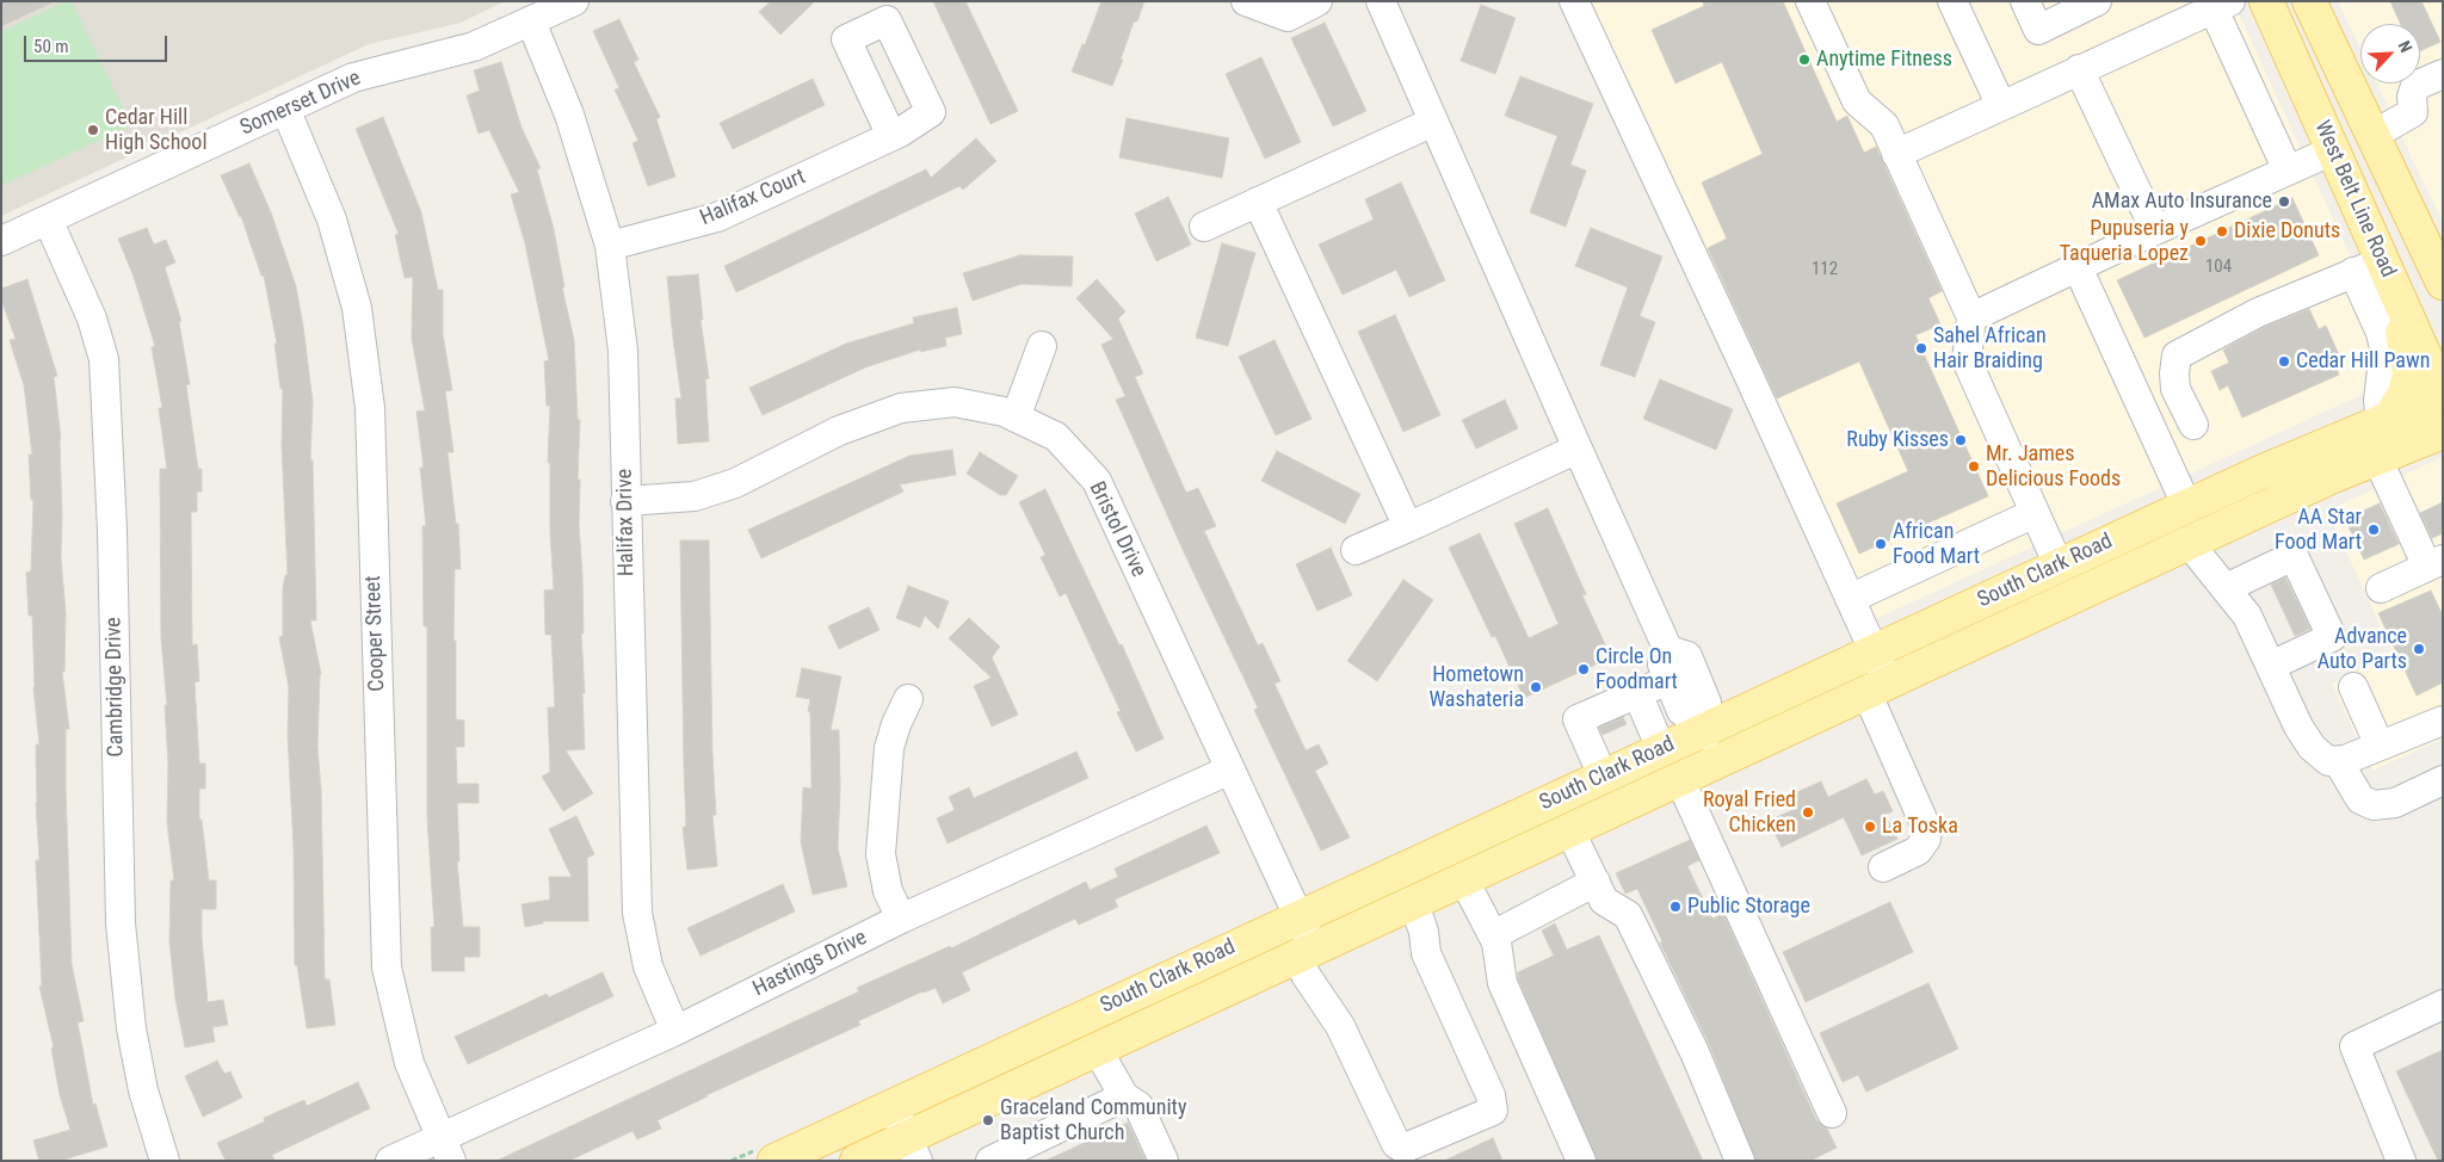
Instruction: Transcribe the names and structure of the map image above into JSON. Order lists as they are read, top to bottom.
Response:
{
  "streets": {
    "main road": ["West Belt Line Road", "South Clark Road"],
    "street": [
      "Somerset Drive",
      "Halifax Court",
      "Halifax Drive",
      "Bristol Drive",
      "Cooper Street",
      "Cambridge Drive",
      "Hastings Drive"
    ]
  },
  "crossings": [
    ["Somerset Drive", "Halifax Drive"],
    ["Somerset Drive", "Cooper Street"],
    ["Somerset Drive", "Cambridge Drive"],
    ["Halifax Court", "Halifax Drive"],
    ["West Belt Line Road", "South Clark Road"],
    ["Halifax Drive", "Bristol Drive"],
    ["Halifax Drive", "Hastings Drive"],
    ["Bristol Drive", "South Clark Road"],
    ["Bristol Drive", "Hastings Drive"],
    ["Cooper Street", "Hastings Drive"]
  ],
  "places": [
    "Anytime Fitness",
    "Cedar Hill High School",
    "AMax Auto Insurance",
    "Dixie Donuts",
    "Pupuseria y Taqueria Lopez",
    "Sahel African Hair Braiding",
    "Cedar Hill Pawn",
    "Ruby Kisses",
    "Mr. James Delicious Foods",
    "AA Star Food Mart",
    "African Food Mart",
    "Advance Auto Parts",
    "Circle On Foodmart",
    "Hometown Washateria",
    "Royal Fried Chicken",
    "La Toska",
    "Public Storage",
    "Graceland Community Baptist Church"
  ],
  "house_numbers": ["104", "112"],
  "scale_bar": "50 m",
  "north": "top right"
}
